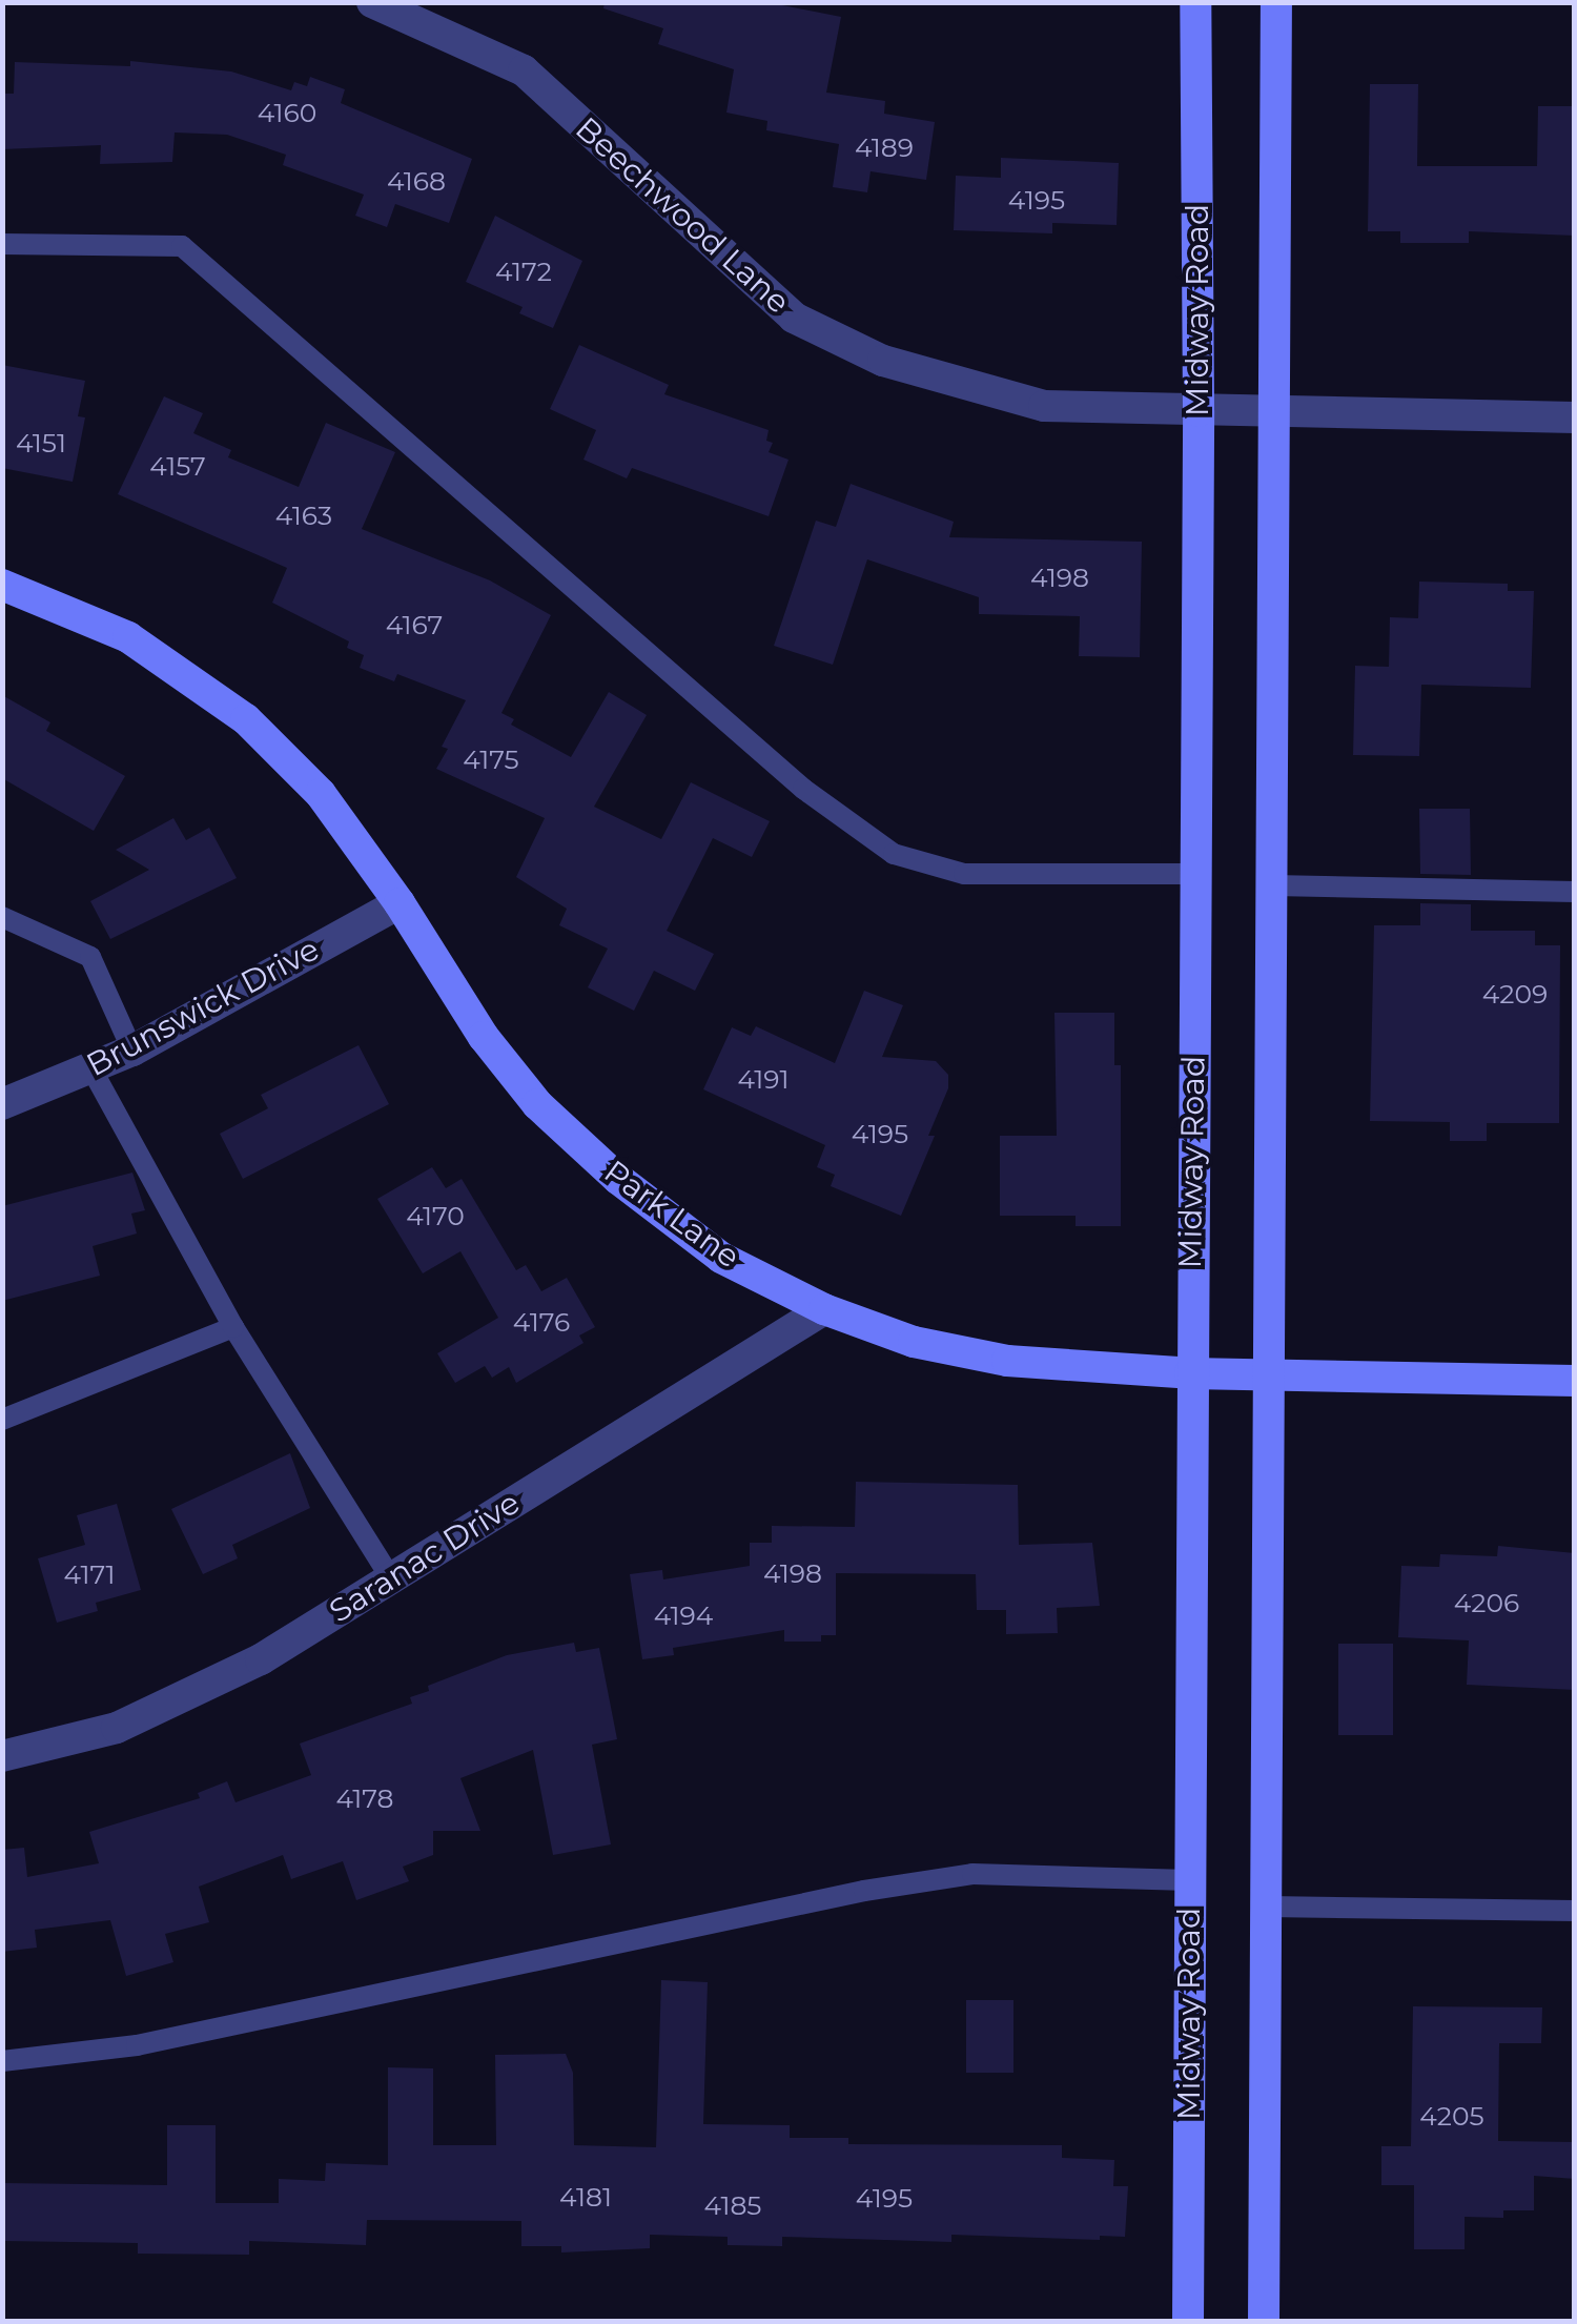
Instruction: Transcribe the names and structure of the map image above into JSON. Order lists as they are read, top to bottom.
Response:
{
  "streets": {
    "main road": ["Midway Road", "Park Lane"],
    "street": ["Beechwood Lane", "Brunswick Drive", "Saranac Drive"]
  },
  "crossings": [
    ["Beechwood Lane", "Midway Road"],
    ["Midway Road", "Park Lane"],
    ["Brunswick Drive", "Park Lane"],
    ["Park Lane", "Saranac Drive"]
  ],
  "house_numbers": [
    "4160",
    "4189",
    "4168",
    "4195",
    "4172",
    "4151",
    "4157",
    "4163",
    "4198",
    "4167",
    "4175",
    "4209",
    "4191",
    "4195",
    "4170",
    "4176",
    "4198",
    "4171",
    "4206",
    "4194",
    "4178",
    "4205",
    "4181",
    "4195",
    "4185"
  ]
}
